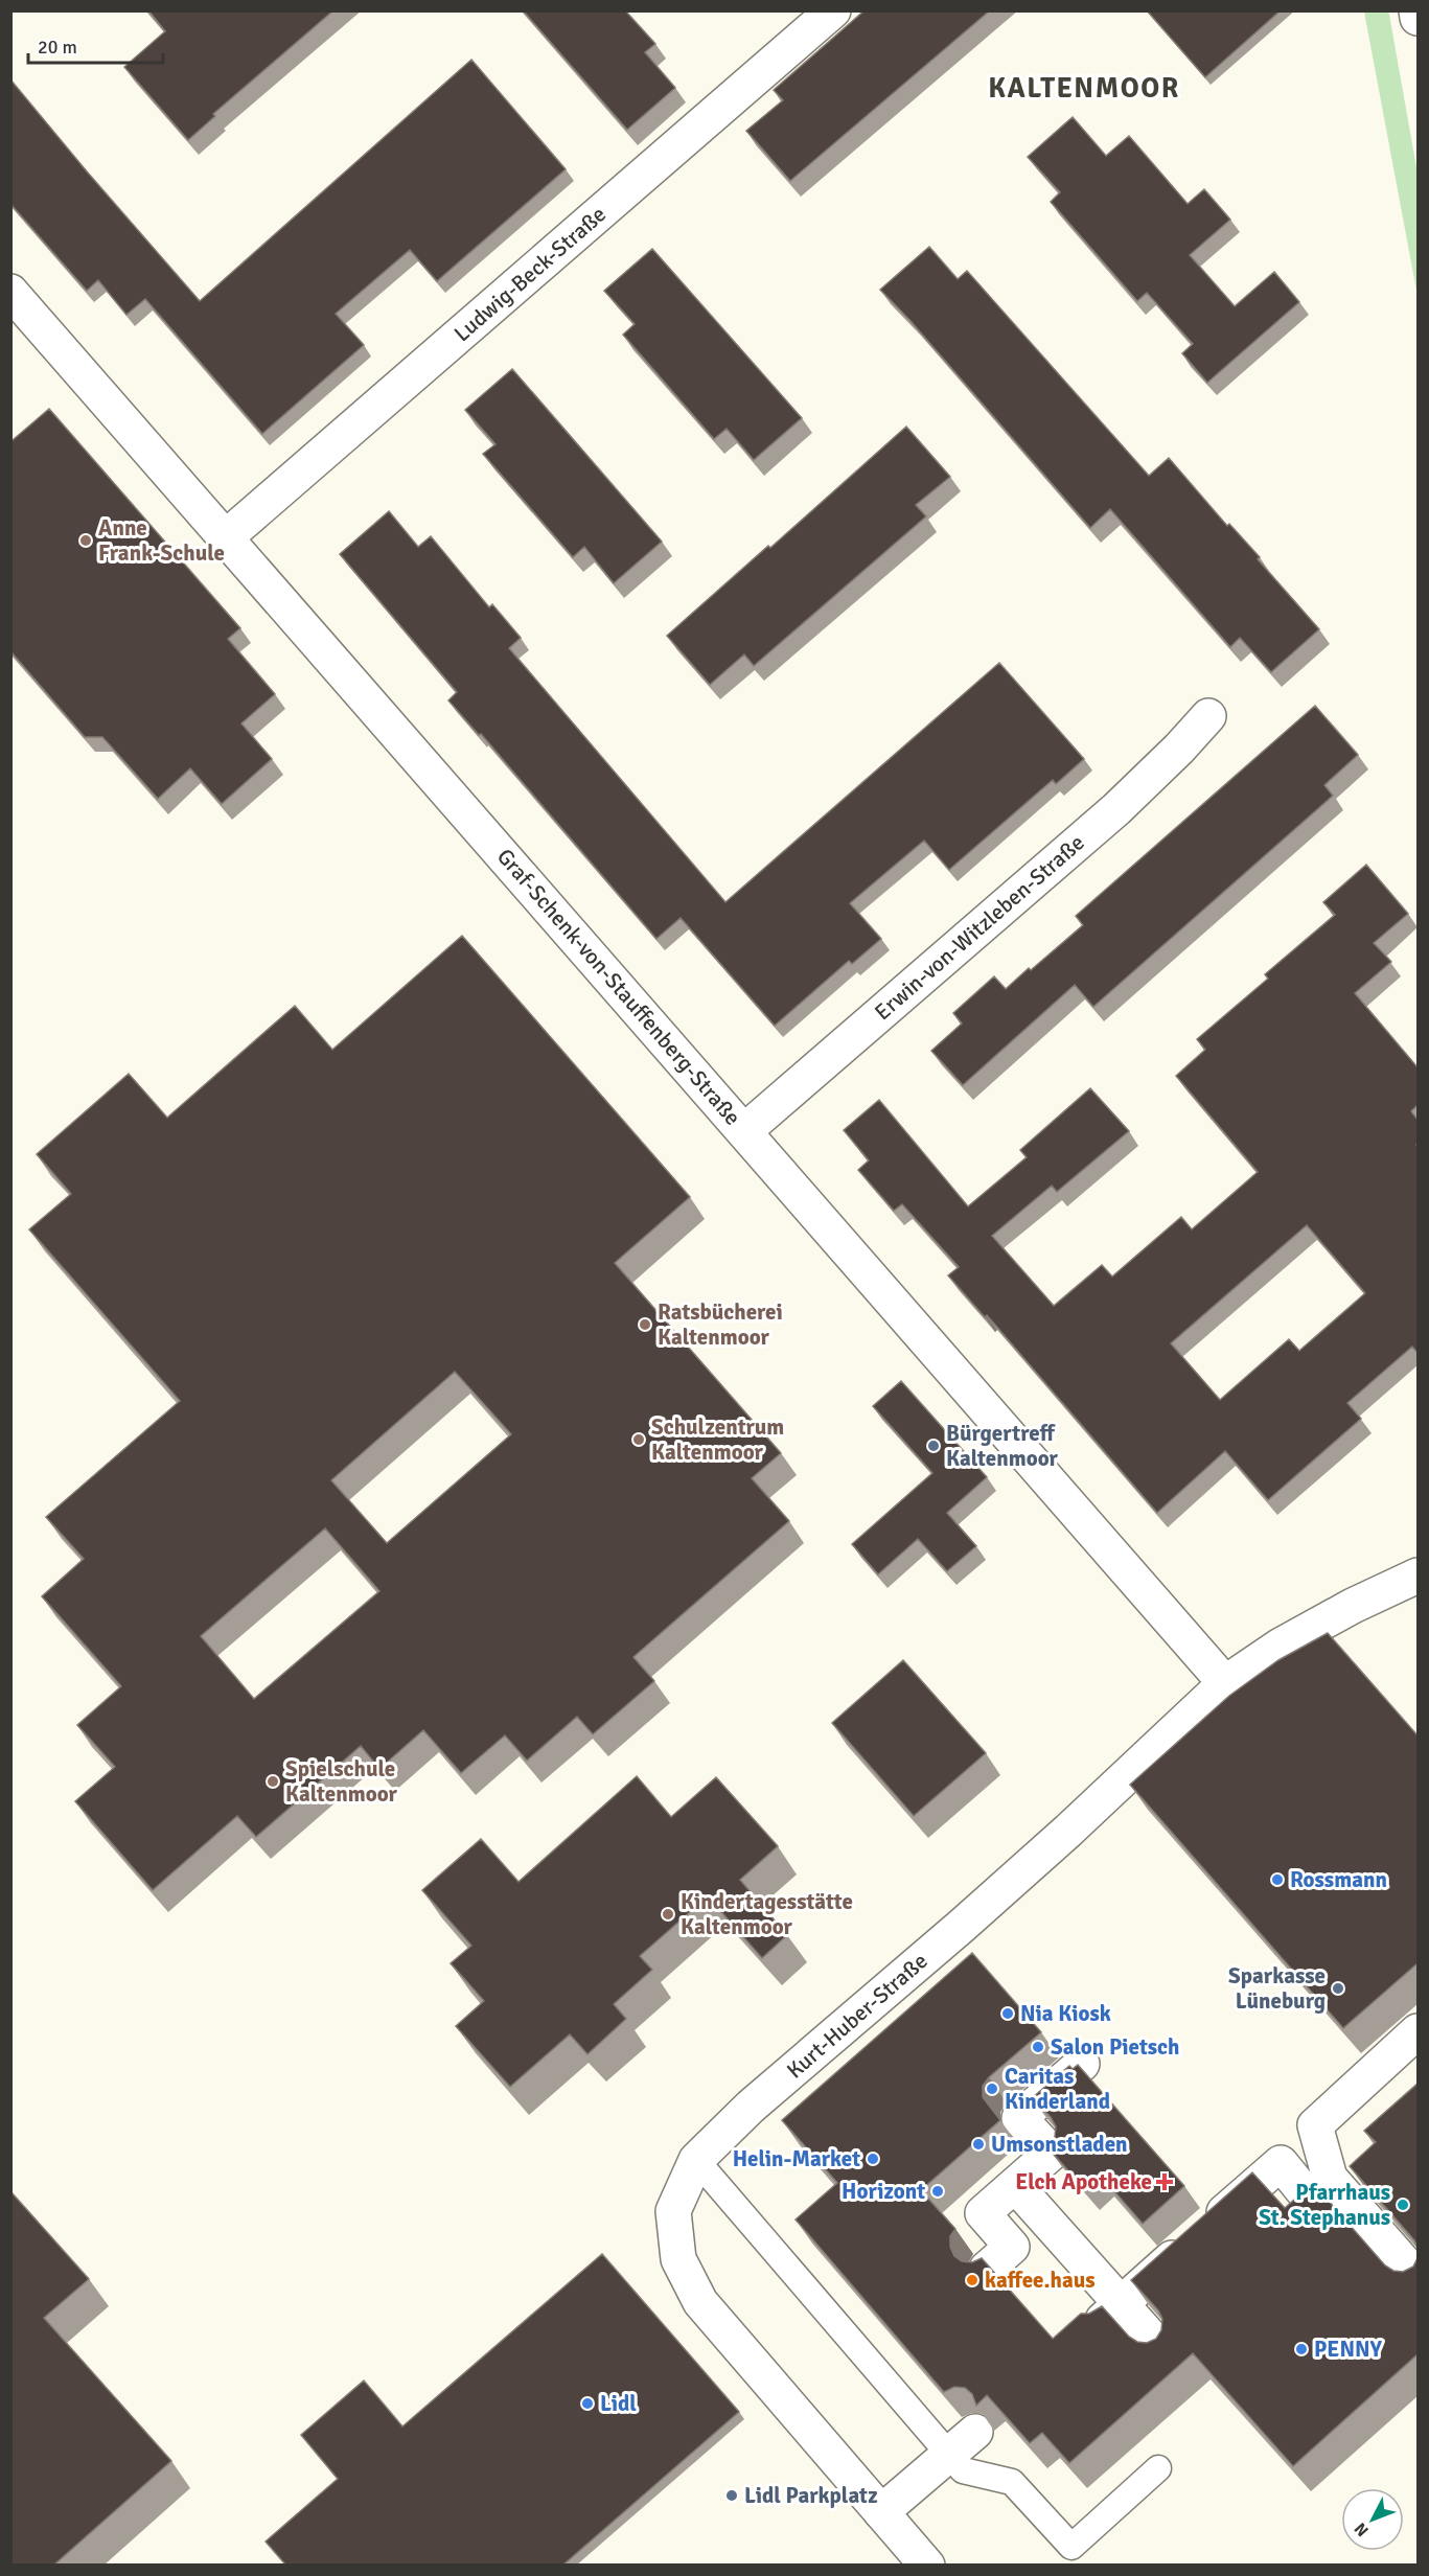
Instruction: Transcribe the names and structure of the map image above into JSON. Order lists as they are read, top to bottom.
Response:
{
  "streets": {
    "street": [
      "Ludwig-Beck-Straße",
      "Erwin-von-Witzleben-Straße",
      "Graf-Schenk-von-Stauffenberg-Straße",
      "Kurt-Huber-Straße"
    ]
  },
  "crossings": [
    ["Ludwig-Beck-Straße", "Graf-Schenk-von-Stauffenberg-Straße"],
    ["Erwin-von-Witzleben-Straße", "Graf-Schenk-von-Stauffenberg-Straße"],
    ["Graf-Schenk-von-Stauffenberg-Straße", "Kurt-Huber-Straße"]
  ],
  "districts": ["KALTENMOOR"],
  "places": {
    "other": [
      "Anne Frank-Schule",
      "Ratsbücherei Kaltenmoor",
      "Schulzentrum Kaltenmoor",
      "Bürgertreff Kaltenmoor",
      "Spielschule Kaltenmoor",
      "Rossmann",
      "Kindertagesstätte Kaltenmoor",
      "Sparkasse Lüneburg",
      "Nia Kiosk",
      "Salon Pietsch",
      "Caritas Kinderland",
      "Umsonstladen",
      "Helin-Market",
      "Horizont",
      "Pfarrhaus St. Stephanus",
      "kaffee.haus",
      "PENNY",
      "Lidl",
      "Lidl Parkplatz"
    ],
    "health": ["Elch Apotheke"]
  },
  "scale_bar": "20 m",
  "north": "bottom left"
}
